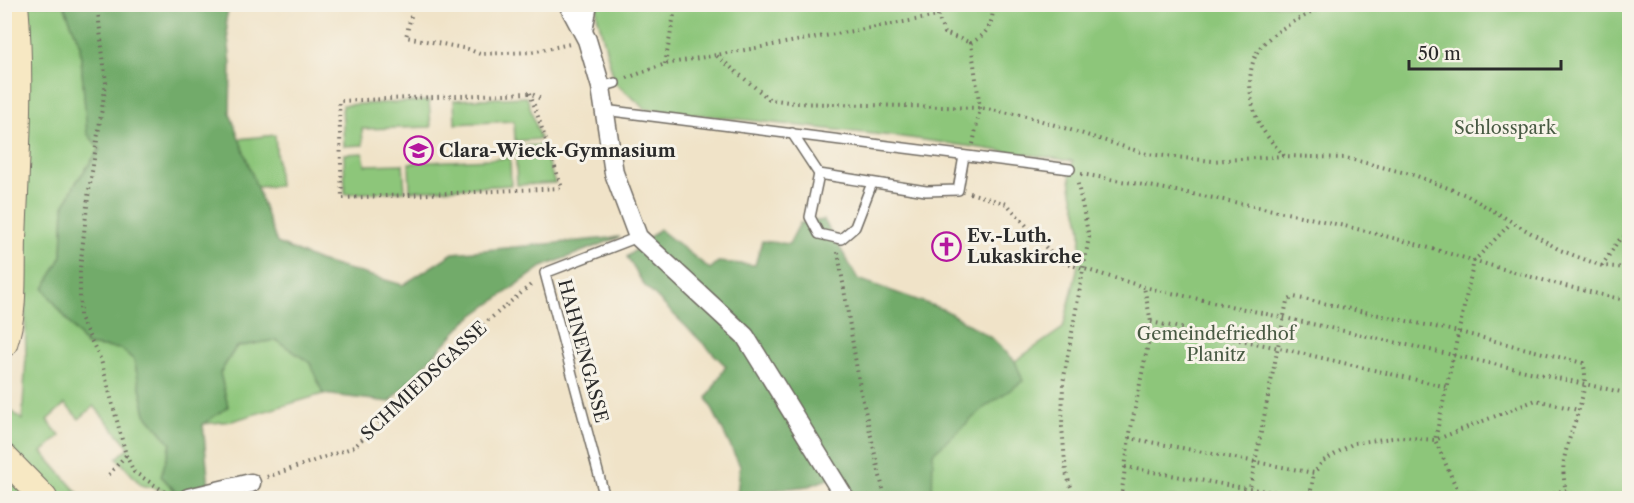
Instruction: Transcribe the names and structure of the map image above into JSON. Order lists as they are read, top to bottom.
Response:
{
  "streets": {
    "lane": ["HAHNENGASSE"],
    "path": ["SCHMIEDSGASSE"]
  },
  "crossings": [
    ["HAHNENGASSE", "SCHMIEDSGASSE"]
  ],
  "parks": ["Schlosspark", "Gemeindefriedhof Planitz"],
  "places": {
    "school or university": ["Clara-Wieck-Gymnasium"],
    "church": ["Ev.-Luth. Lukaskirche"]
  },
  "scale_bar": "50 m"
}
